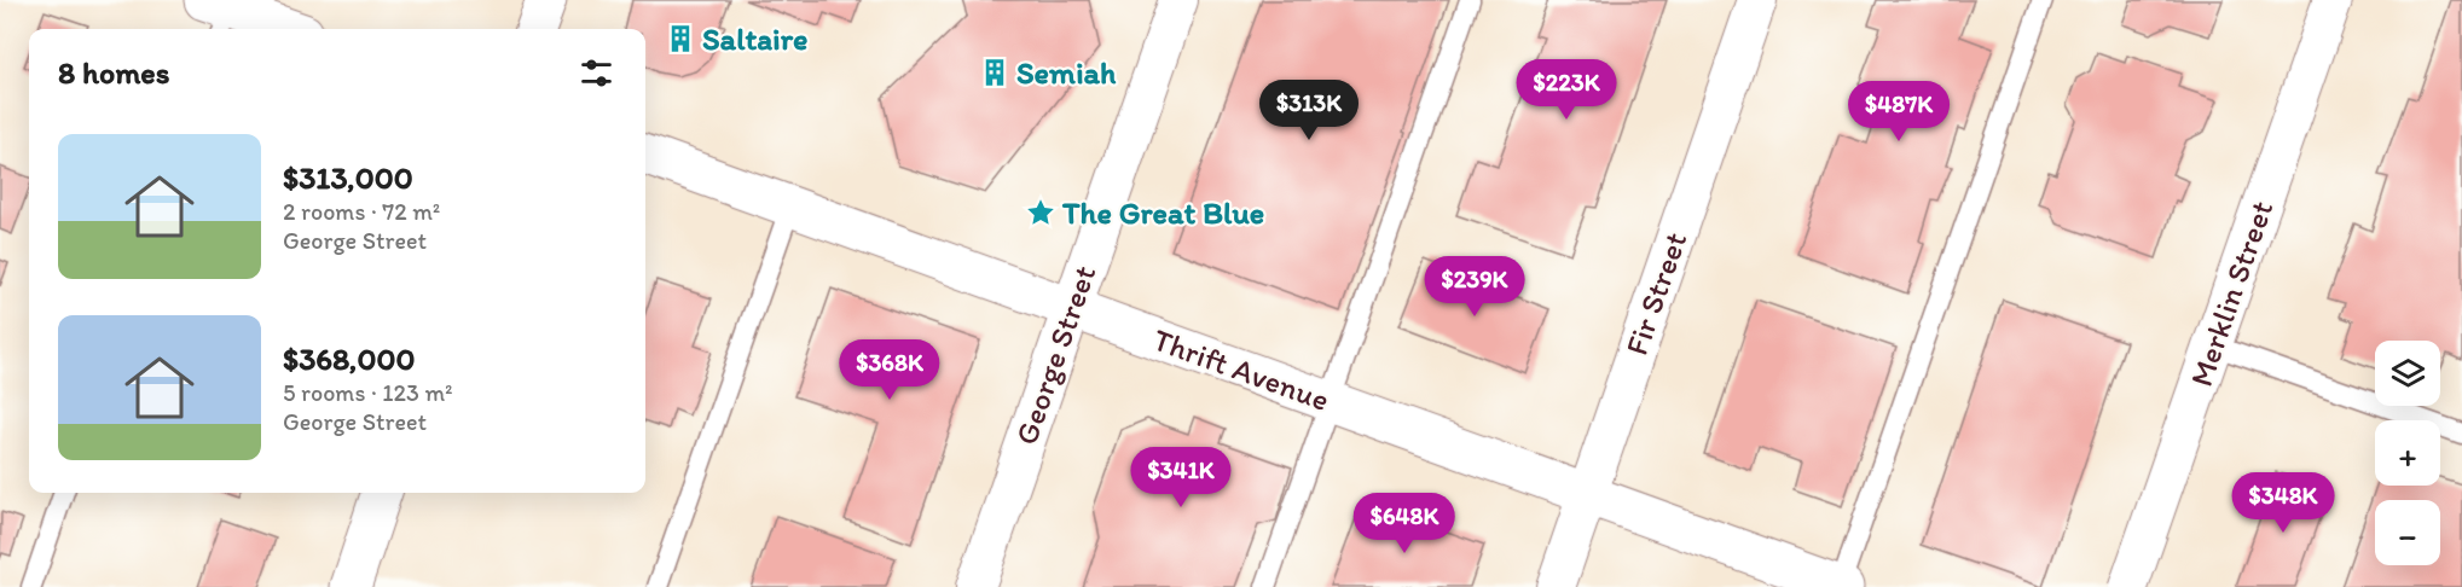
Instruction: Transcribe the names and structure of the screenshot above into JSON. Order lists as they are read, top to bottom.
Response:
{
  "streets": {
    "street": [
      "Fir Street",
      "Merklin Street",
      "George Street",
      "Thrift Avenue"
    ]
  },
  "crossings": [
    ["Fir Street", "Thrift Avenue"],
    ["George Street", "Thrift Avenue"]
  ],
  "places": {
    "building": ["Saltaire", "Semiah"],
    "place": ["The Great Blue"]
  },
  "page": {
    "heading": "8 homes",
    "price": [
      "$223K",
      "$313K",
      "$487K",
      "$239K",
      "$368K",
      "$341K",
      "$348K",
      "$648K"
    ],
    "list": [
      {
        "name": "$313,000",
        "note": "2 rooms · 72 m² · George Street"
      },
      {
        "name": "$368,000",
        "note": "5 rooms · 123 m² · George Street"
      }
    ],
    "map_buttons": ["+", "−"]
  }
}
